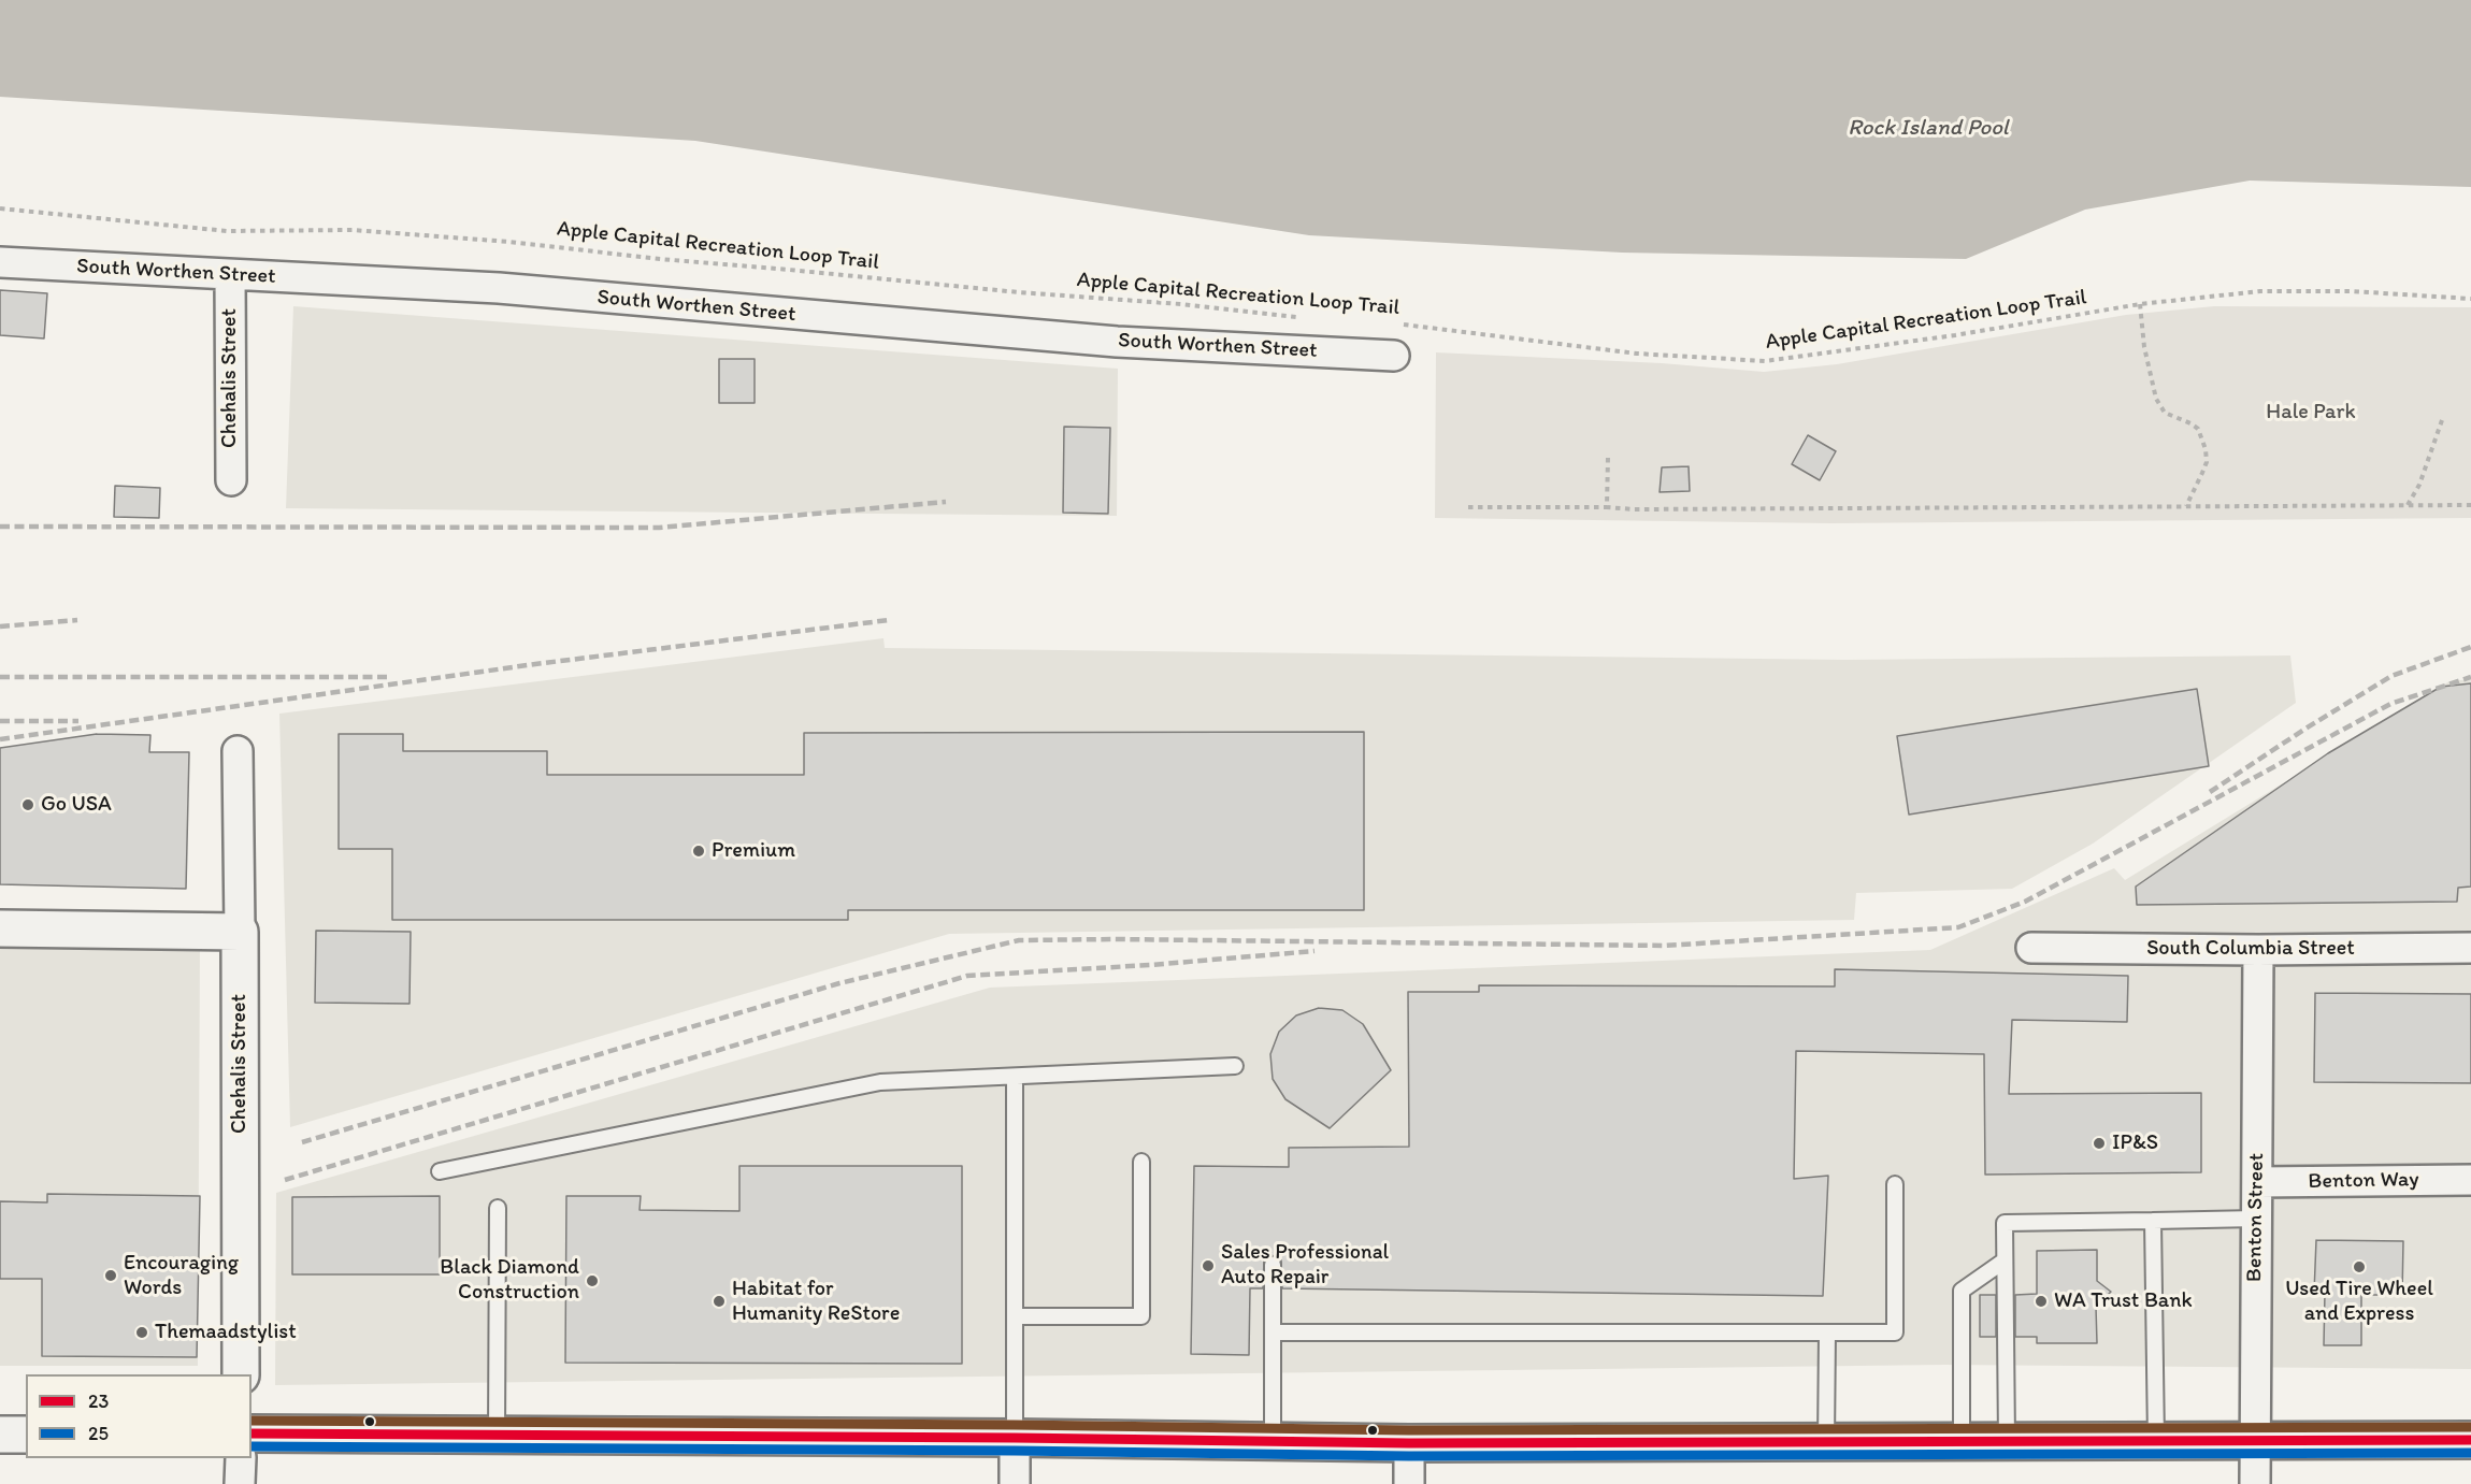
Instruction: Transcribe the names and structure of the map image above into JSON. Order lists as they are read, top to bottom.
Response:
{
  "streets": {
    "main road": ["Chehalis Street"],
    "street": [
      "South Worthen Street",
      "South Columbia Street",
      "Benton Way",
      "Benton Street"
    ],
    "path": ["Apple Capital Recreation Loop Trail"]
  },
  "crossings": [
    ["South Worthen Street", "Chehalis Street"],
    ["South Columbia Street", "Benton Street"],
    ["Benton Way", "Benton Street"]
  ],
  "water": ["Rock Island Pool"],
  "parks": ["Hale Park"],
  "places": [
    "Go USA",
    "Premium",
    "IP&S",
    "Sales Professional Auto Repair",
    "Used Tire Wheel and Express",
    "Encouraging Words",
    "Black Diamond Construction",
    "Habitat for Humanity ReStore",
    "WA Trust Bank",
    "Themaadstylist"
  ],
  "lines": ["transit line 23", "transit line 25"],
  "legend": ["23", "25"]
}
